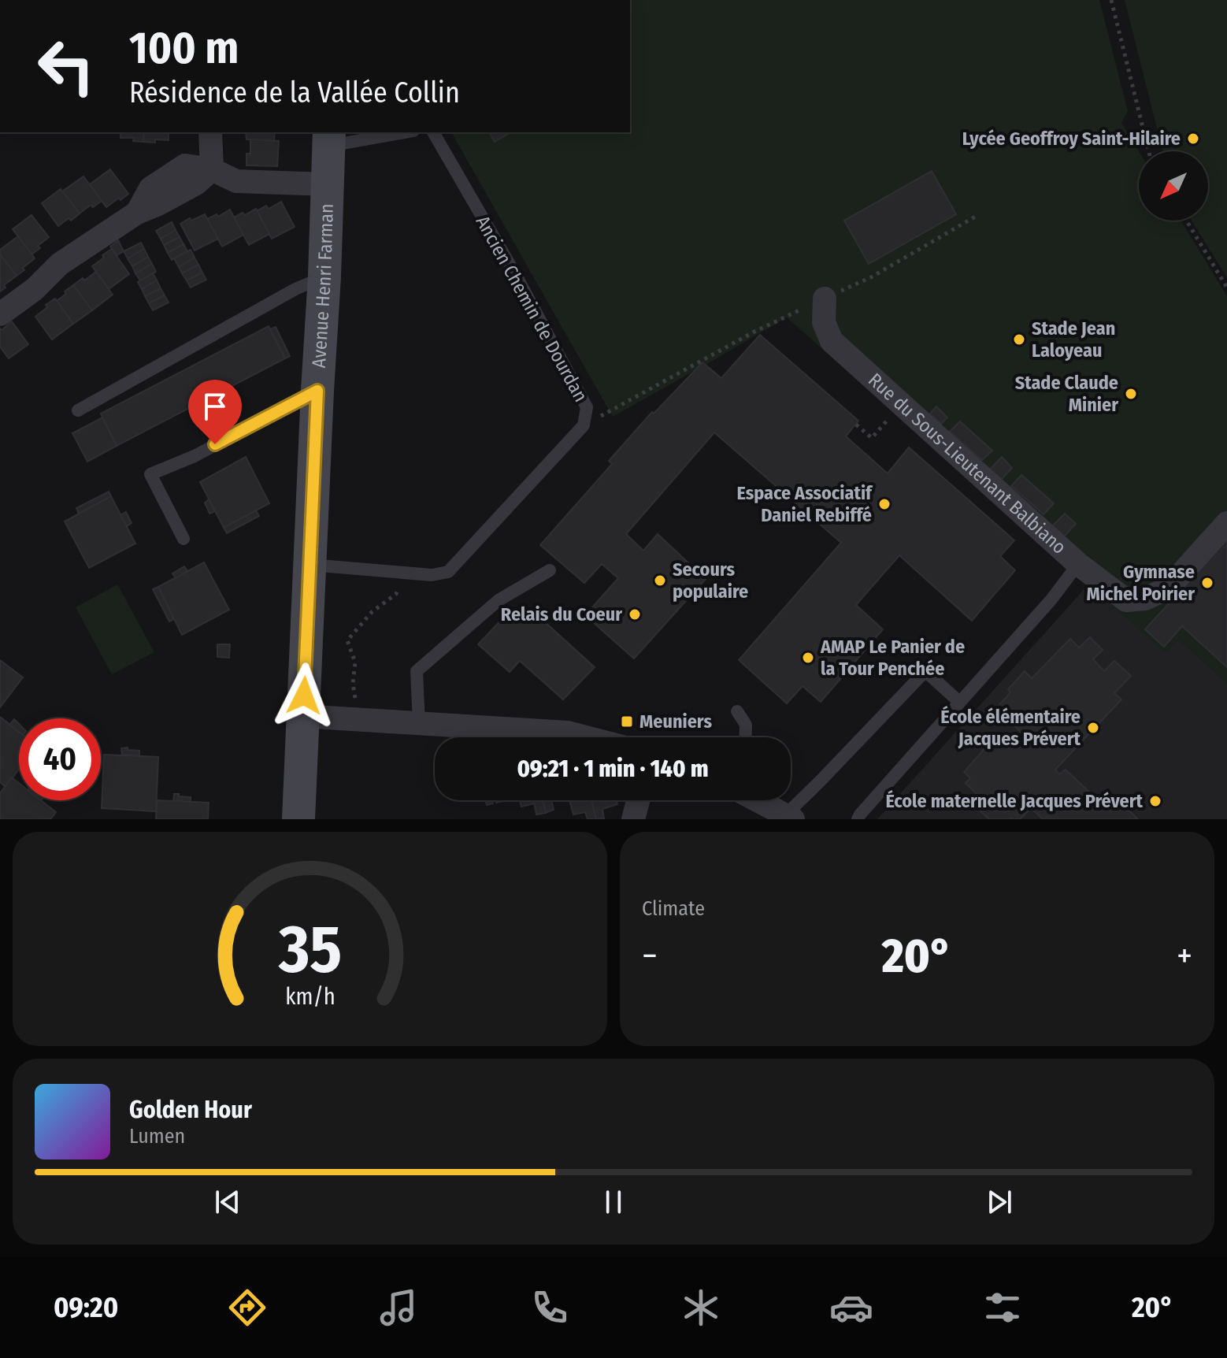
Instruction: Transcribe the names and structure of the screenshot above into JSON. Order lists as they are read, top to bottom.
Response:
{
  "streets": {
    "street": ["Avenue Henri Farman", "Rue du Sous-Lieutenant Balbiano"],
    "lane": ["Ancien Chemin de Dourdan"]
  },
  "crossings": [
    ["Avenue Henri Farman", "Ancien Chemin de Dourdan"]
  ],
  "places": {
    "other": [
      "Lycée Geoffroy Saint-Hilaire",
      "Stade Jean Laloyeau",
      "Stade Claude Minier",
      "Espace Associatif Daniel Rebiffé",
      "Secours populaire",
      "Gymnase Michel Poirier",
      "Relais du Coeur",
      "AMAP Le Panier de la Tour Penchée",
      "École élémentaire Jacques Prévert",
      "École maternelle Jacques Prévert"
    ],
    "transit": ["Meuniers"]
  },
  "north": "bottom left",
  "page": {
    "turn": ["100 m", "Résidence de la Vallée Collin"],
    "limit": "40",
    "trip": "09:21 · 1 min · 140 m",
    "tile": "Climate",
    "heat": ["−", "20°", "+"],
    "song": ["Golden Hour", "Lumen"],
    "tabs": ["09:20", "20°"],
    "gauge": ["35", "km/h"]
  }
}
